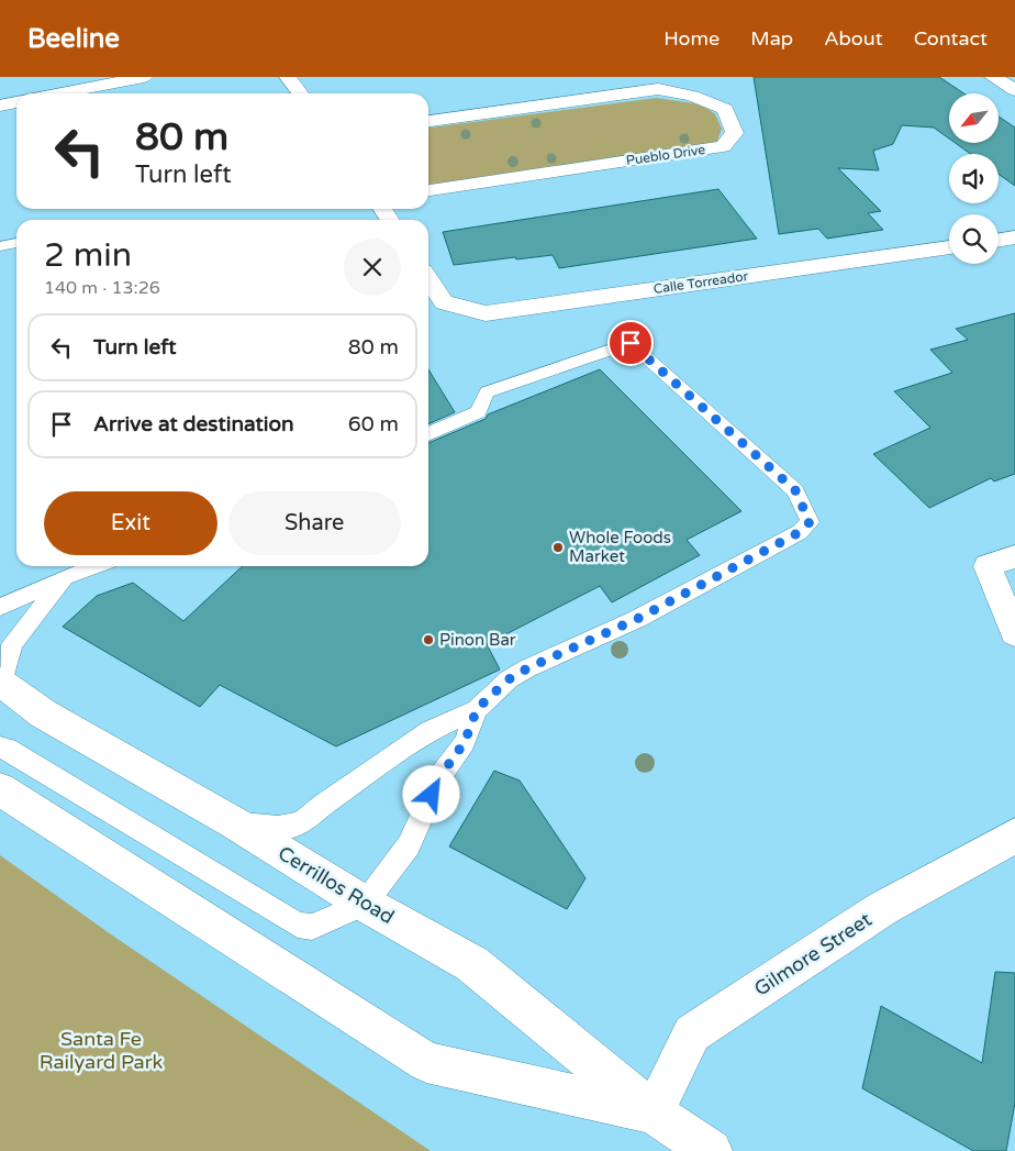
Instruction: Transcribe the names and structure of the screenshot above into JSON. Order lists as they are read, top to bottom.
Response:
{
  "streets": {
    "street": [
      "Pueblo Drive",
      "Calle Torreador",
      "Cerrillos Road",
      "Gilmore Street"
    ]
  },
  "crossings": [
    ["Cerrillos Road", "Gilmore Street"]
  ],
  "parks": ["Santa Fe Railyard Park"],
  "places": ["Whole Foods Market", "Pinon Bar"],
  "north": "bottom left",
  "page": {
    "header": "Beeline",
    "nav": [
      "Home",
      "Map",
      "About",
      "Contact"
    ],
    "turn": ["80 m", "Turn left"],
    "heading": ["2 min", "140 m · 13:26"],
    "list": [
      {
        "name": "Turn left",
        "value": "80 m"
      },
      {
        "name": "Arrive at destination",
        "value": "60 m"
      }
    ],
    "buttons": ["Exit", "Share"]
  }
}
